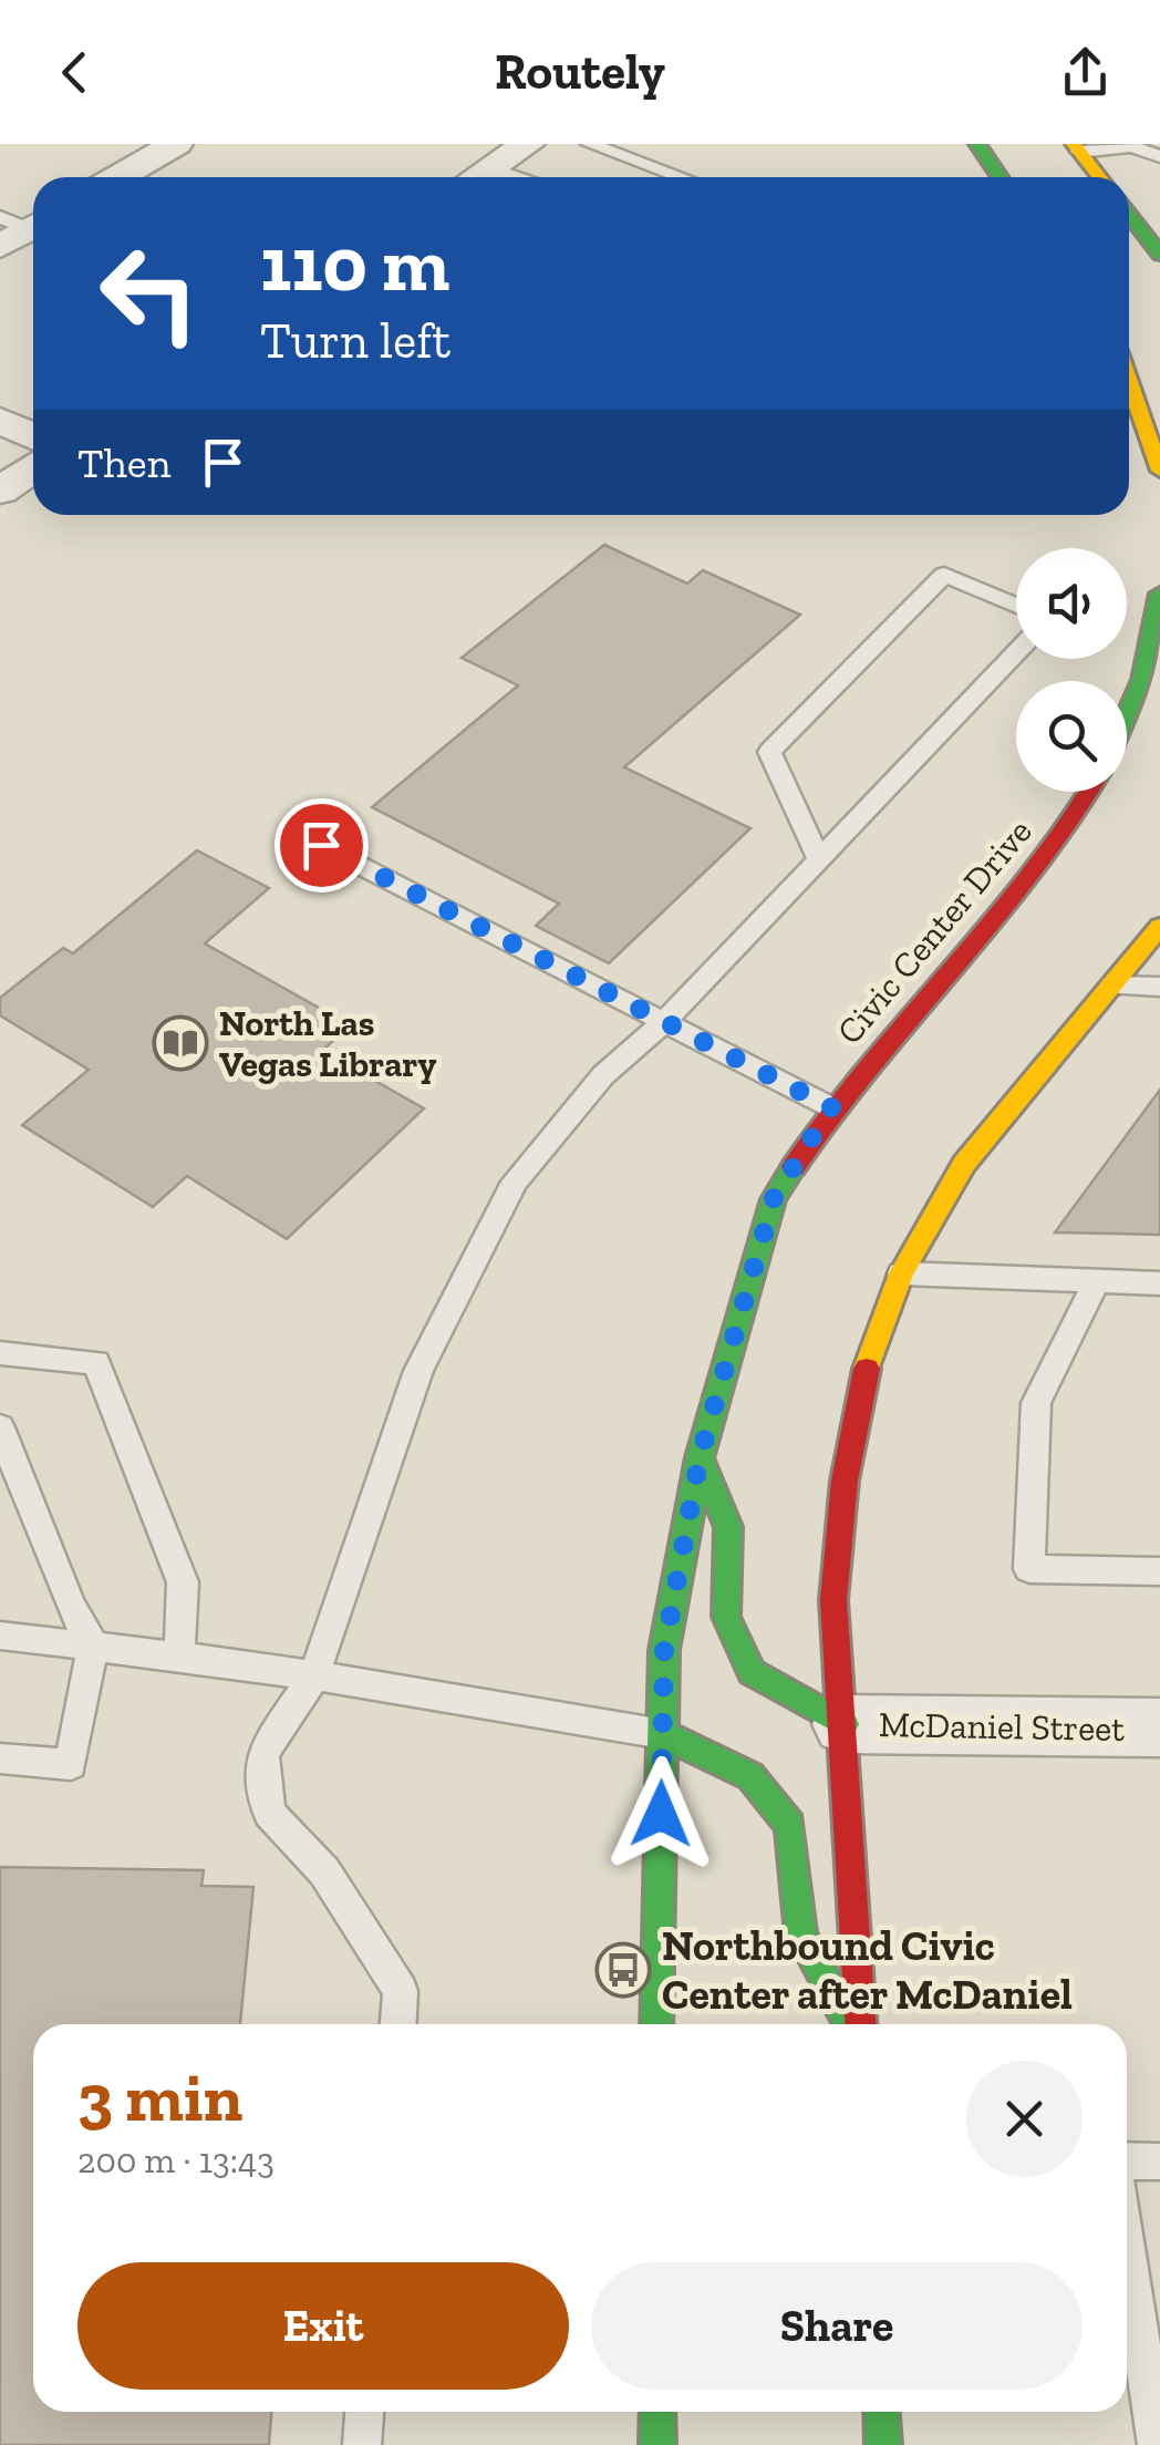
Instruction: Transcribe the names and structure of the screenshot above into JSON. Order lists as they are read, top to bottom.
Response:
{
  "streets": {
    "main road": ["Civic Center Drive"],
    "street": ["McDaniel Street"]
  },
  "places": {
    "library": ["North Las Vegas Library"],
    "bus stop": ["Northbound Civic Center after McDaniel"]
  },
  "page": {
    "header": "Routely",
    "turn": ["110 m", "Turn left"],
    "then": "Then",
    "heading": ["3 min", "200 m · 13:43"],
    "buttons": ["Exit", "Share"]
  }
}
